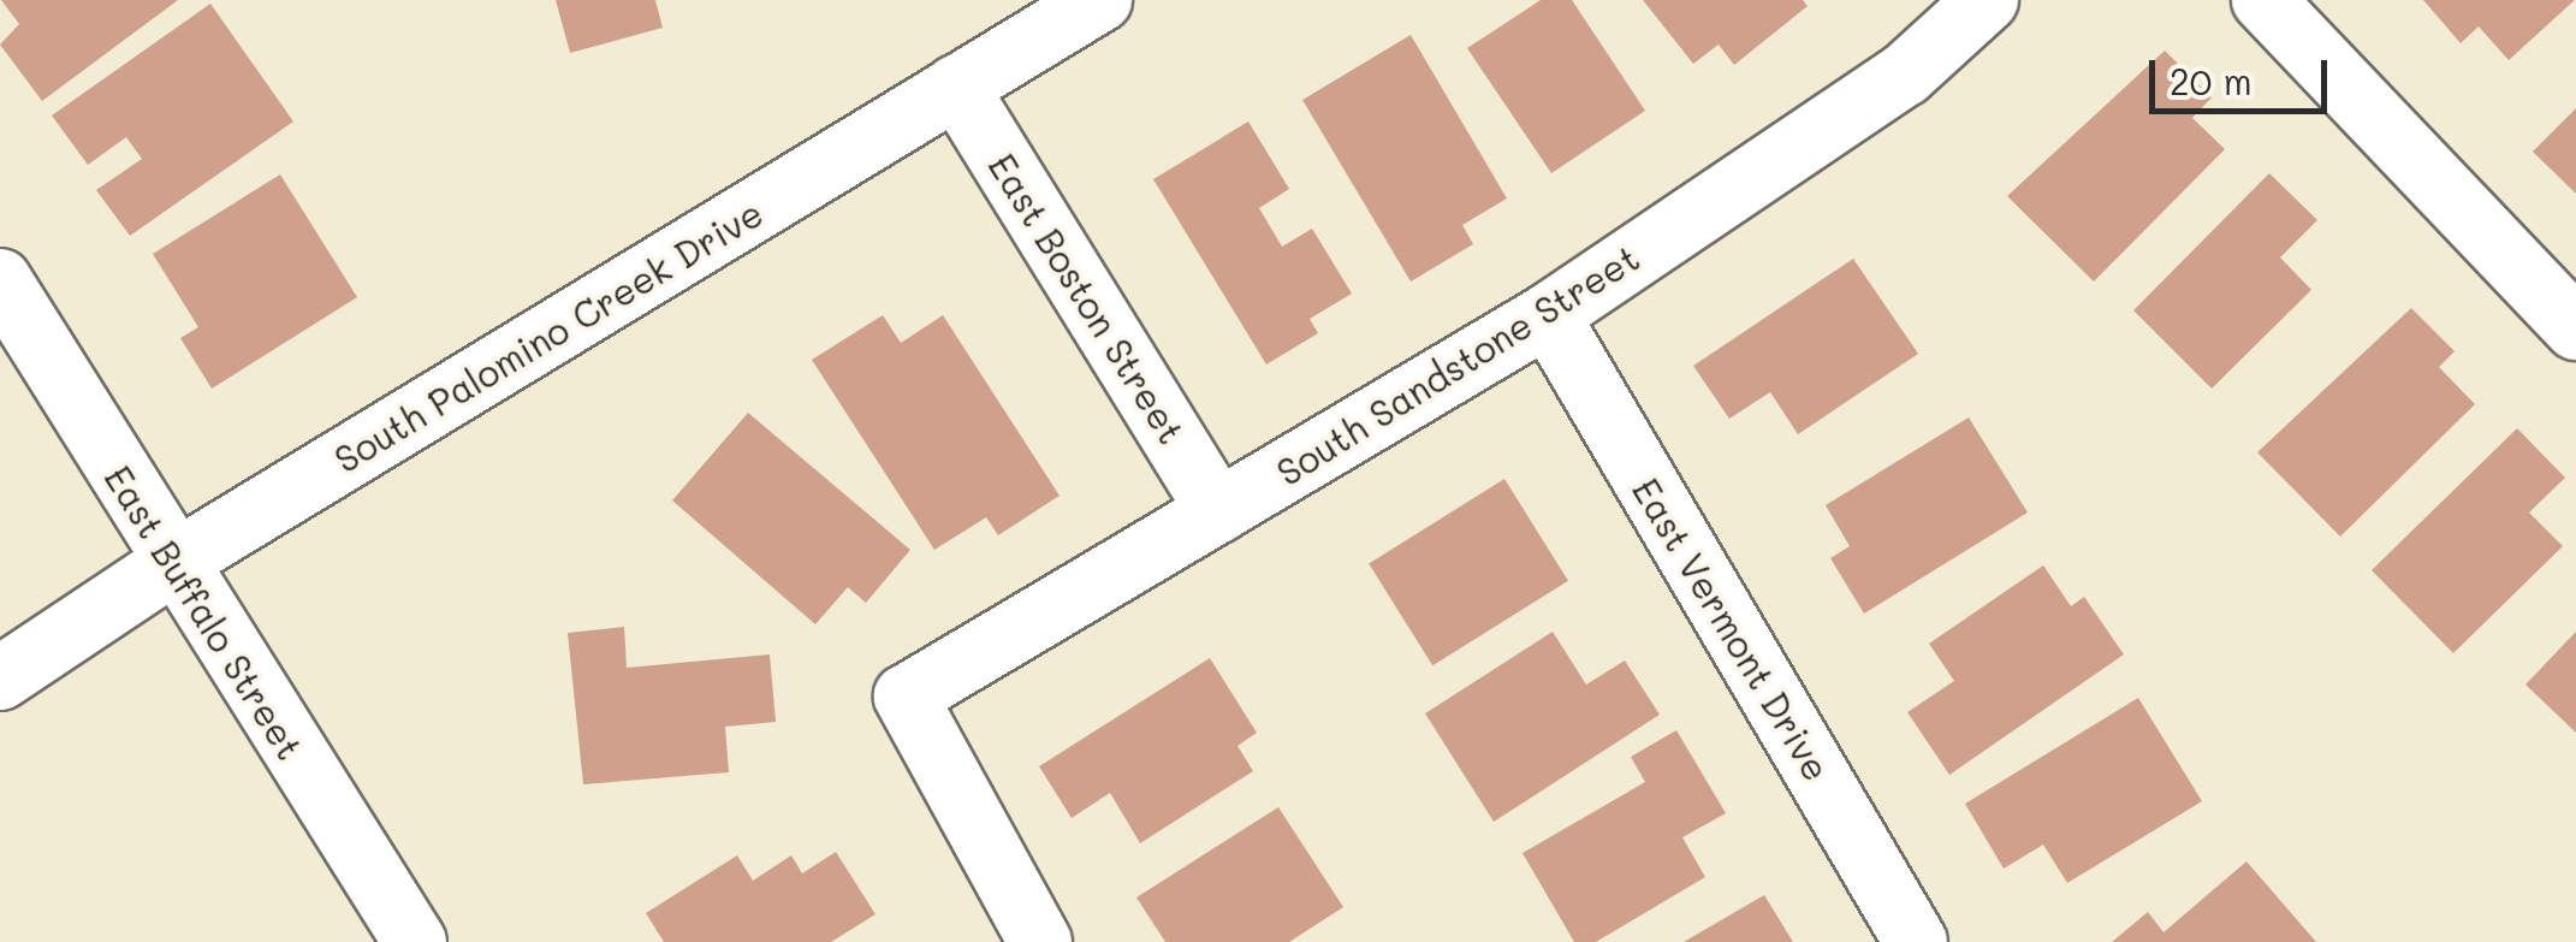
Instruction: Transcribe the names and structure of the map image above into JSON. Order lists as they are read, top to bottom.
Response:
{
  "streets": {
    "street": [
      "East Boston Street",
      "South Palomino Creek Drive",
      "South Sandstone Street",
      "East Buffalo Street",
      "East Vermont Drive"
    ]
  },
  "crossings": [
    ["East Boston Street", "South Palomino Creek Drive"],
    ["East Boston Street", "South Sandstone Street"],
    ["South Palomino Creek Drive", "East Buffalo Street"],
    ["South Sandstone Street", "East Vermont Drive"]
  ],
  "scale_bar": "20 m"
}
